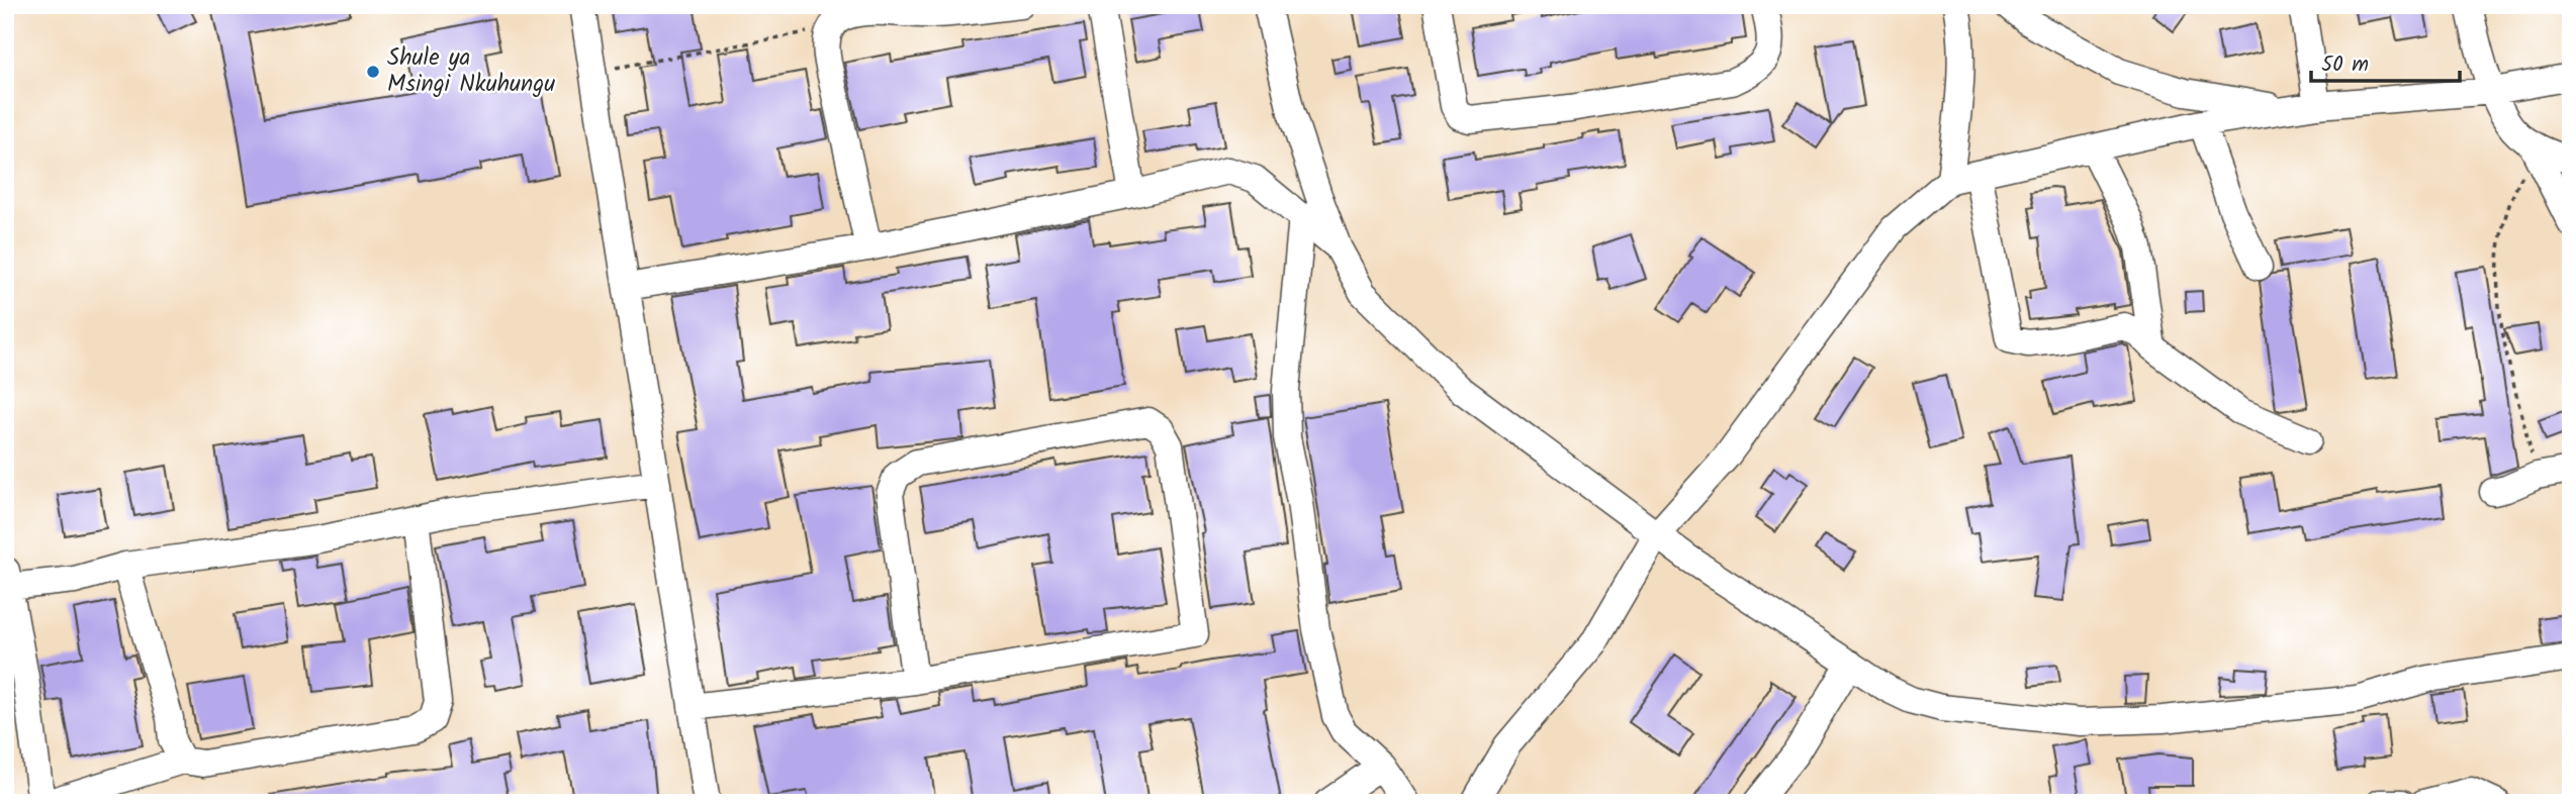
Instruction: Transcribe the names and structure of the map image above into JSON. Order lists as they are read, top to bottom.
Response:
{
  "places": ["Shule ya Msingi Nkuhungu"],
  "scale_bar": "50 m"
}
